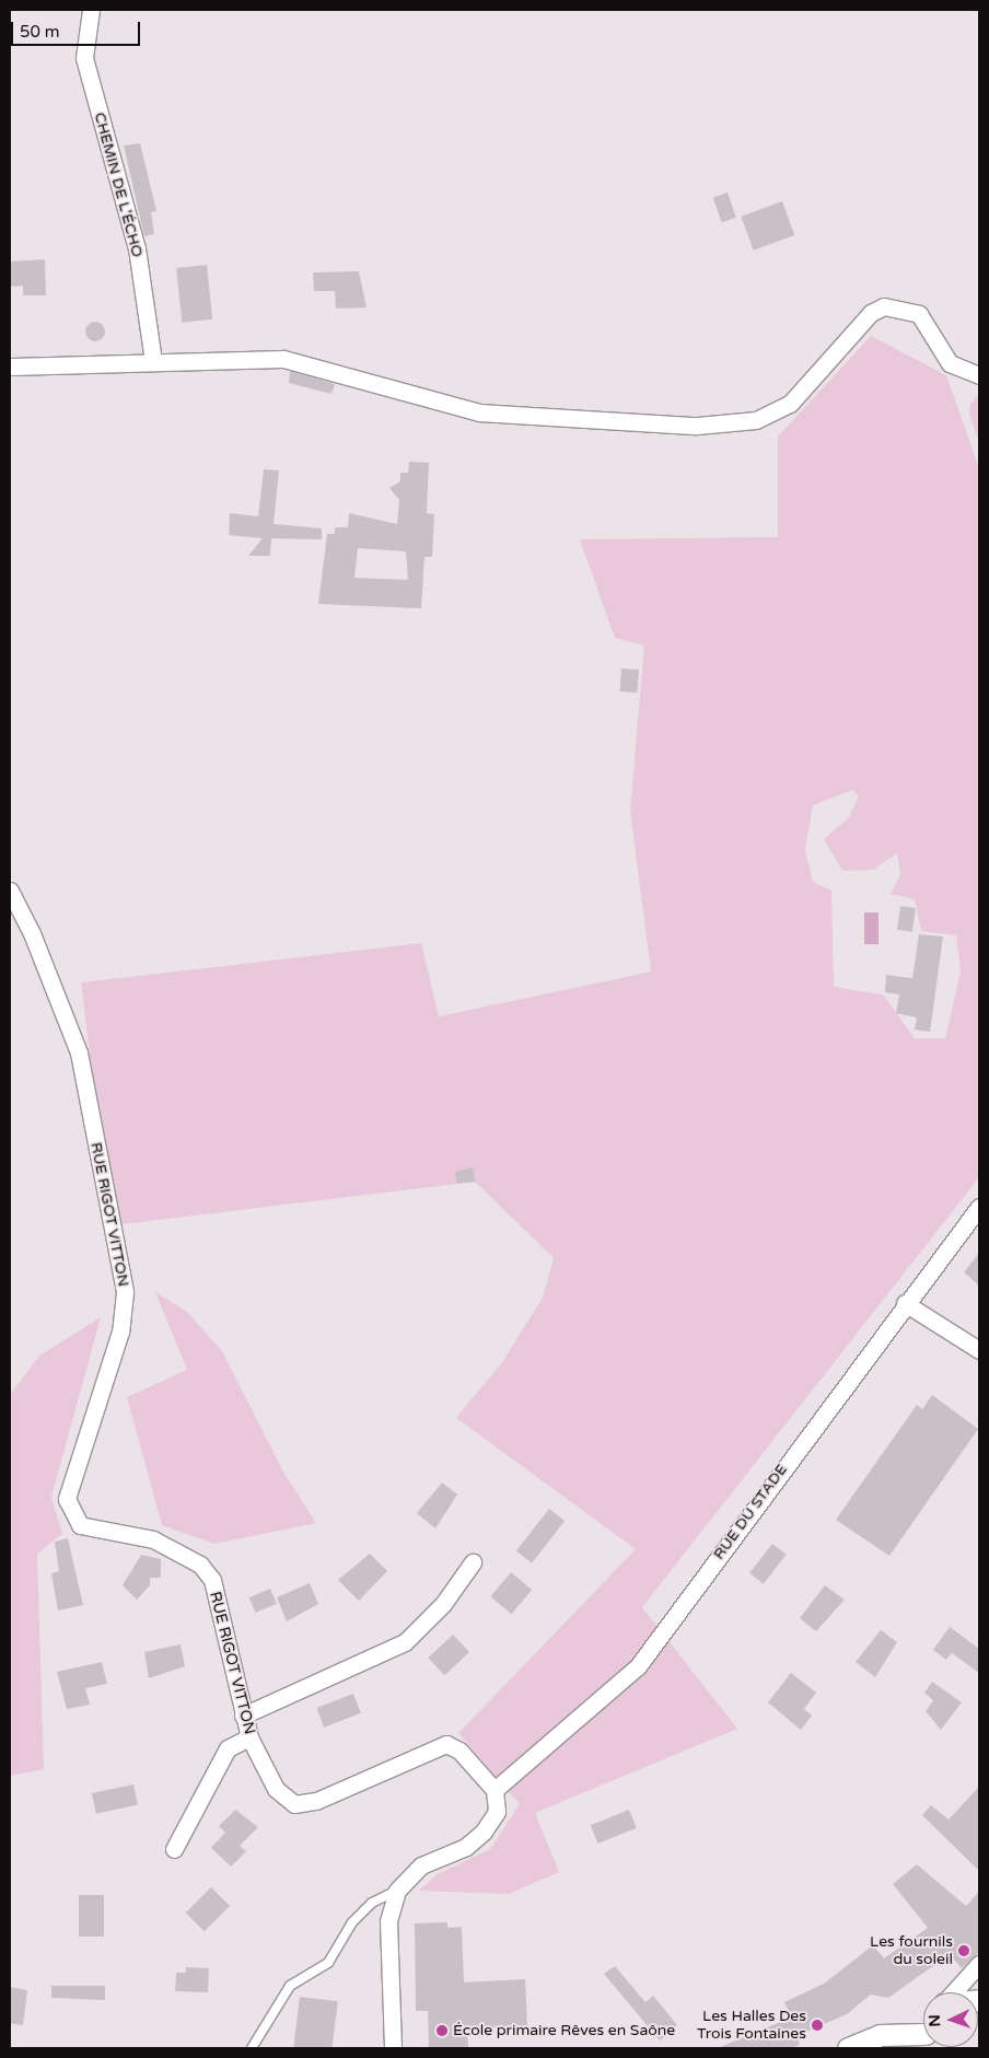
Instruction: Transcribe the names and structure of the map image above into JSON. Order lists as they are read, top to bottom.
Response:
{
  "streets": {
    "street": ["CHEMIN DE L'ÉCHO", "RUE RIGOT VITTON", "RUE DU STADE"]
  },
  "crossings": [
    ["RUE RIGOT VITTON", "RUE DU STADE"]
  ],
  "places": ["Les fournils du soleil", "Les Halles Des Trois Fontaines", "École primaire Rêves en Saône"],
  "scale_bar": "50 m",
  "north": "left"
}
